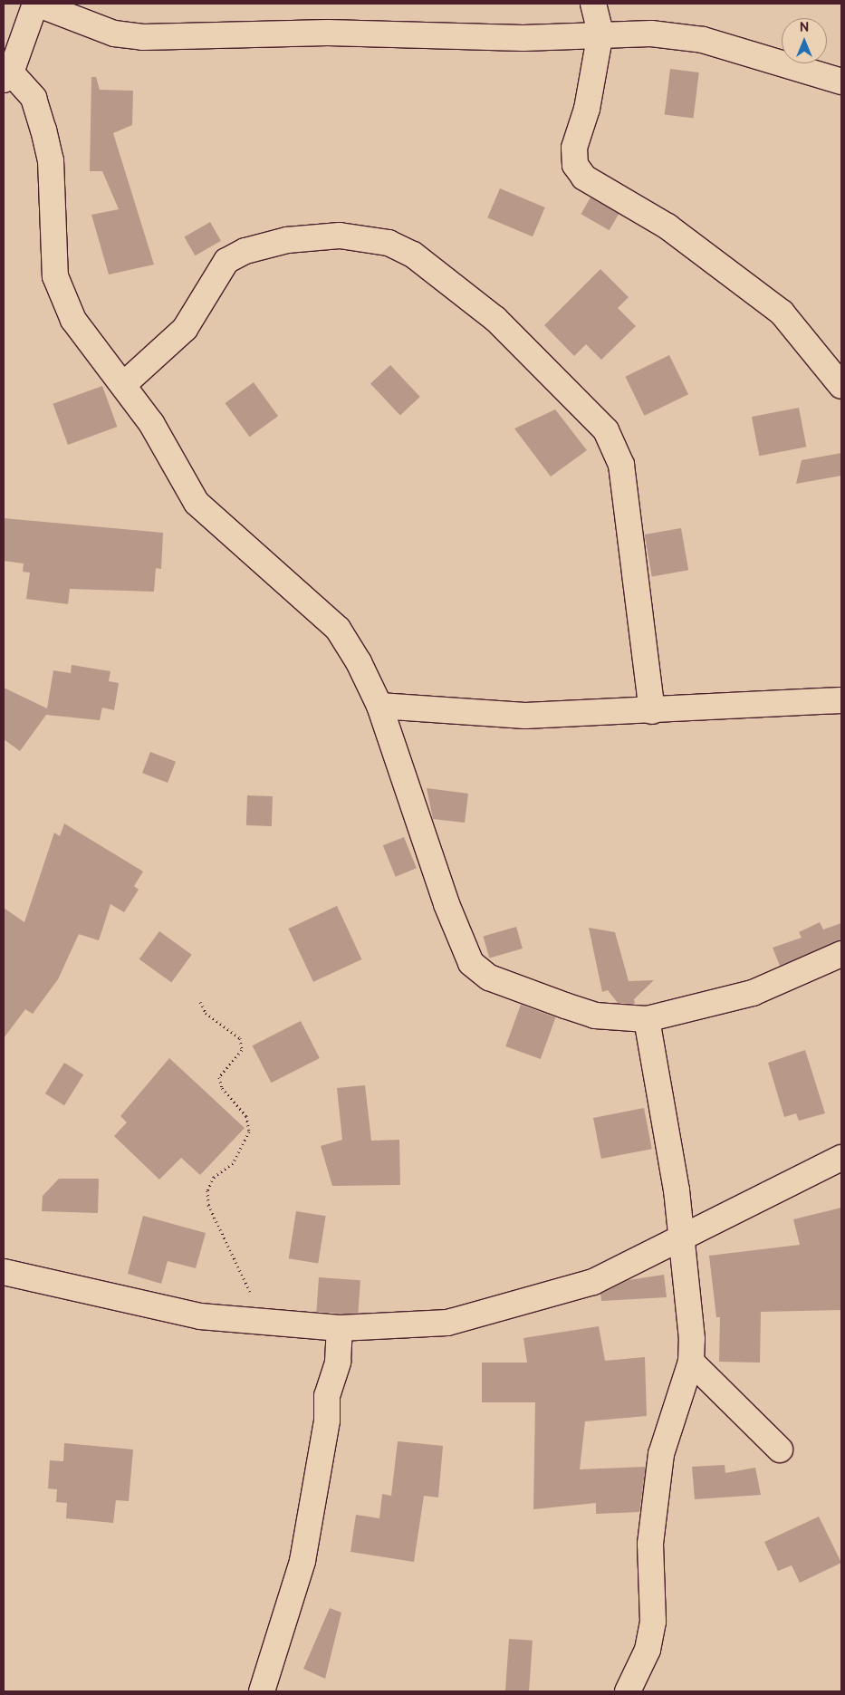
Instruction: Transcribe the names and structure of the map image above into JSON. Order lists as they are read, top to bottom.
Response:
{
  "north": "top"
}
